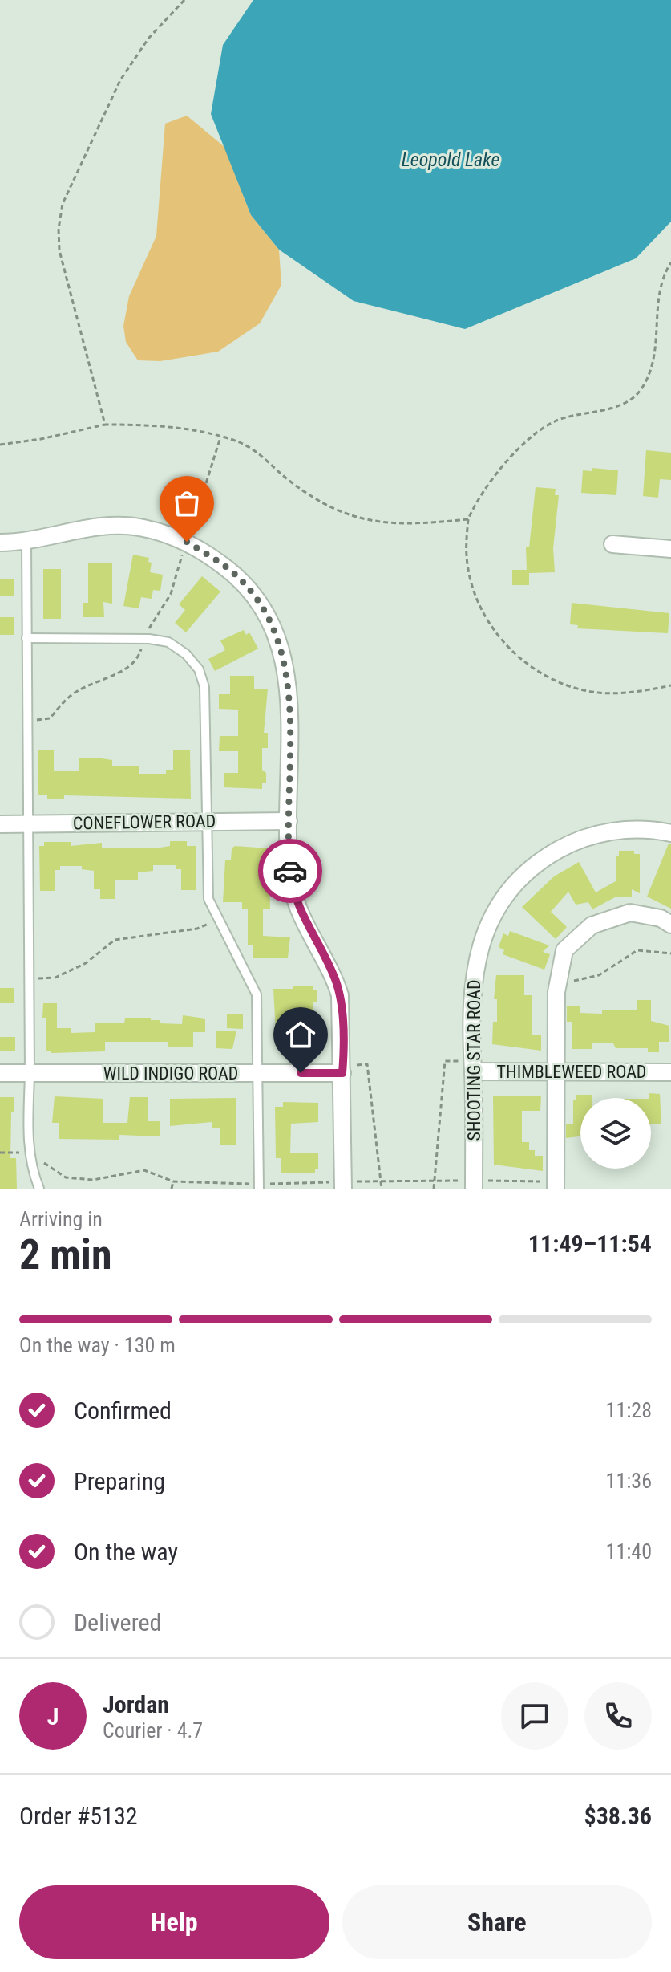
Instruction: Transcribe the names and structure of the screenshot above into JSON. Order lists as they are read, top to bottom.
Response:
{
  "streets": {
    "street": [
      "CONEFLOWER ROAD",
      "SHOOTING STAR ROAD",
      "THIMBLEWEED ROAD",
      "WILD INDIGO ROAD"
    ]
  },
  "crossings": [
    ["SHOOTING STAR ROAD", "THIMBLEWEED ROAD"]
  ],
  "water": ["Leopold Lake"],
  "page": {
    "heading": ["2 min", "Arriving in", "11:49–11:54"],
    "panel": [
      "Jordan",
      "Courier · 4.7",
      "Order #5132",
      "$38.36"
    ],
    "bar": "On the way · 130 m",
    "list": [
      ["Confirmed", "11:28"],
      ["Preparing", "11:36"],
      ["On the way", "11:40"],
      "Delivered"
    ],
    "round": "J",
    "buttons": ["Help", "Share"]
  }
}
